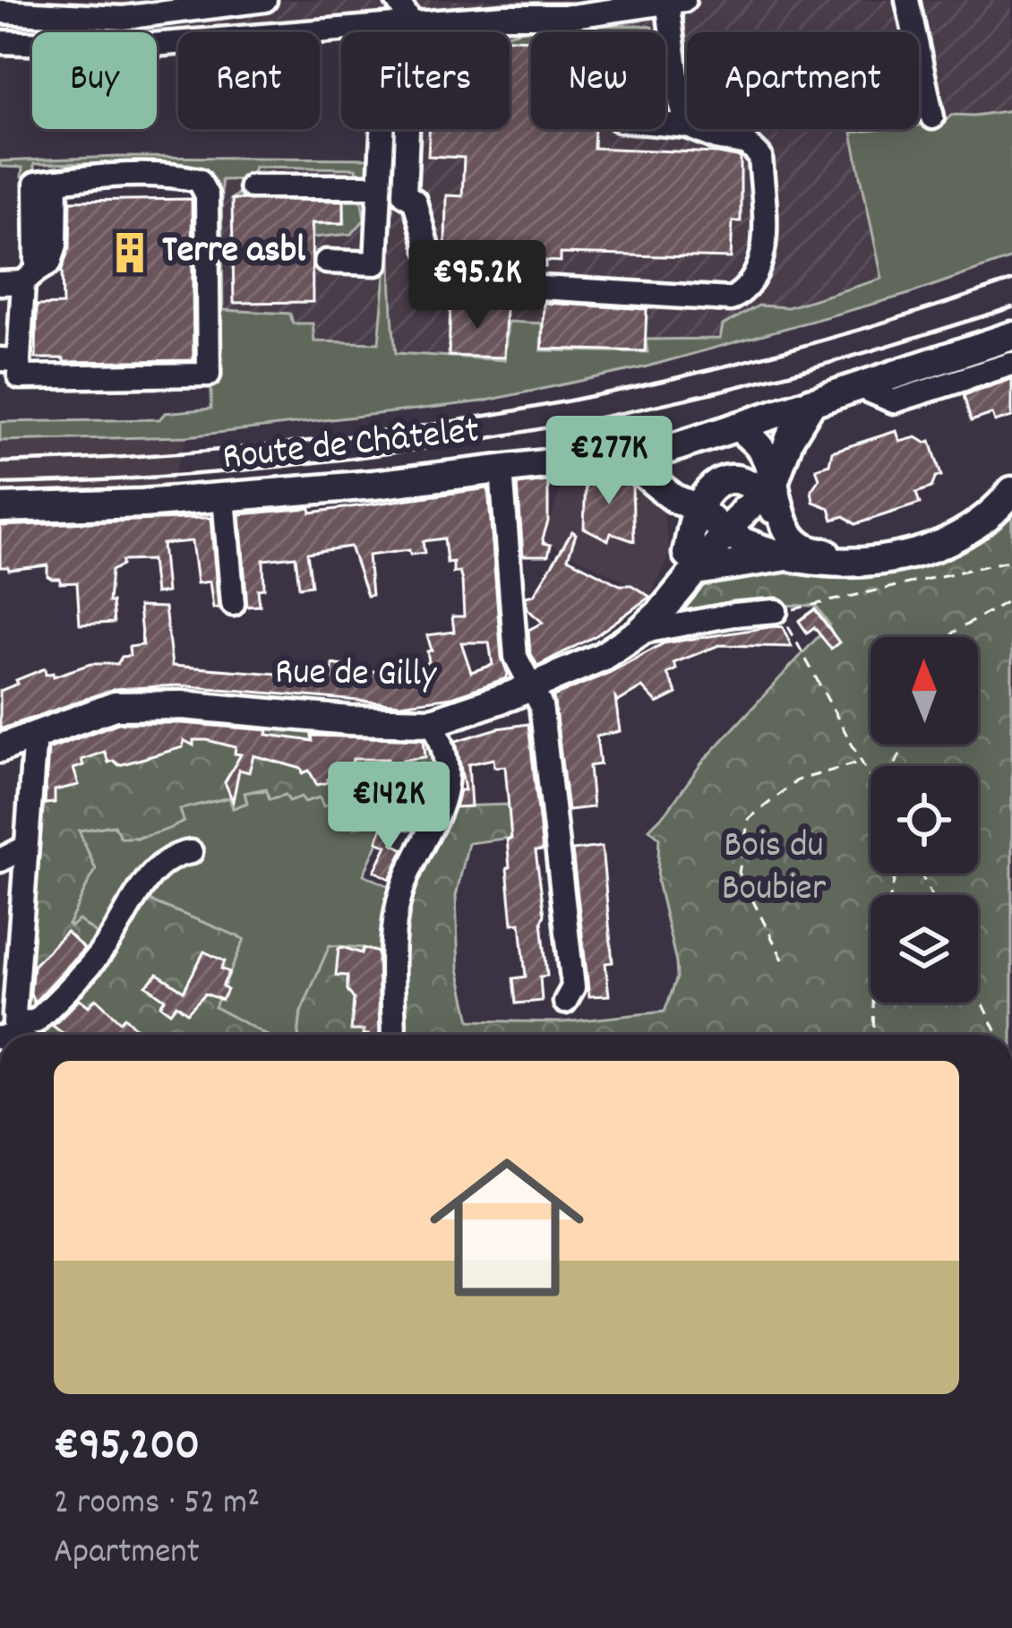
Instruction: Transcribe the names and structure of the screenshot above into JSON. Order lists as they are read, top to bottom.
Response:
{
  "streets": {
    "main road": ["Route de Châtelet", "Rue de Gilly"]
  },
  "parks": ["Bois du Boubier"],
  "places": {
    "building": ["Terre asbl"]
  },
  "north": "top",
  "page": {
    "chip": [
      "Buy",
      "Rent",
      "Filters",
      "New",
      "Apartment"
    ],
    "price": ["€95.2K", "€277K", "€142K"],
    "list": [
      {
        "name": "€95,200",
        "note": "2 rooms · 52 m² · Apartment"
      }
    ]
  }
}
